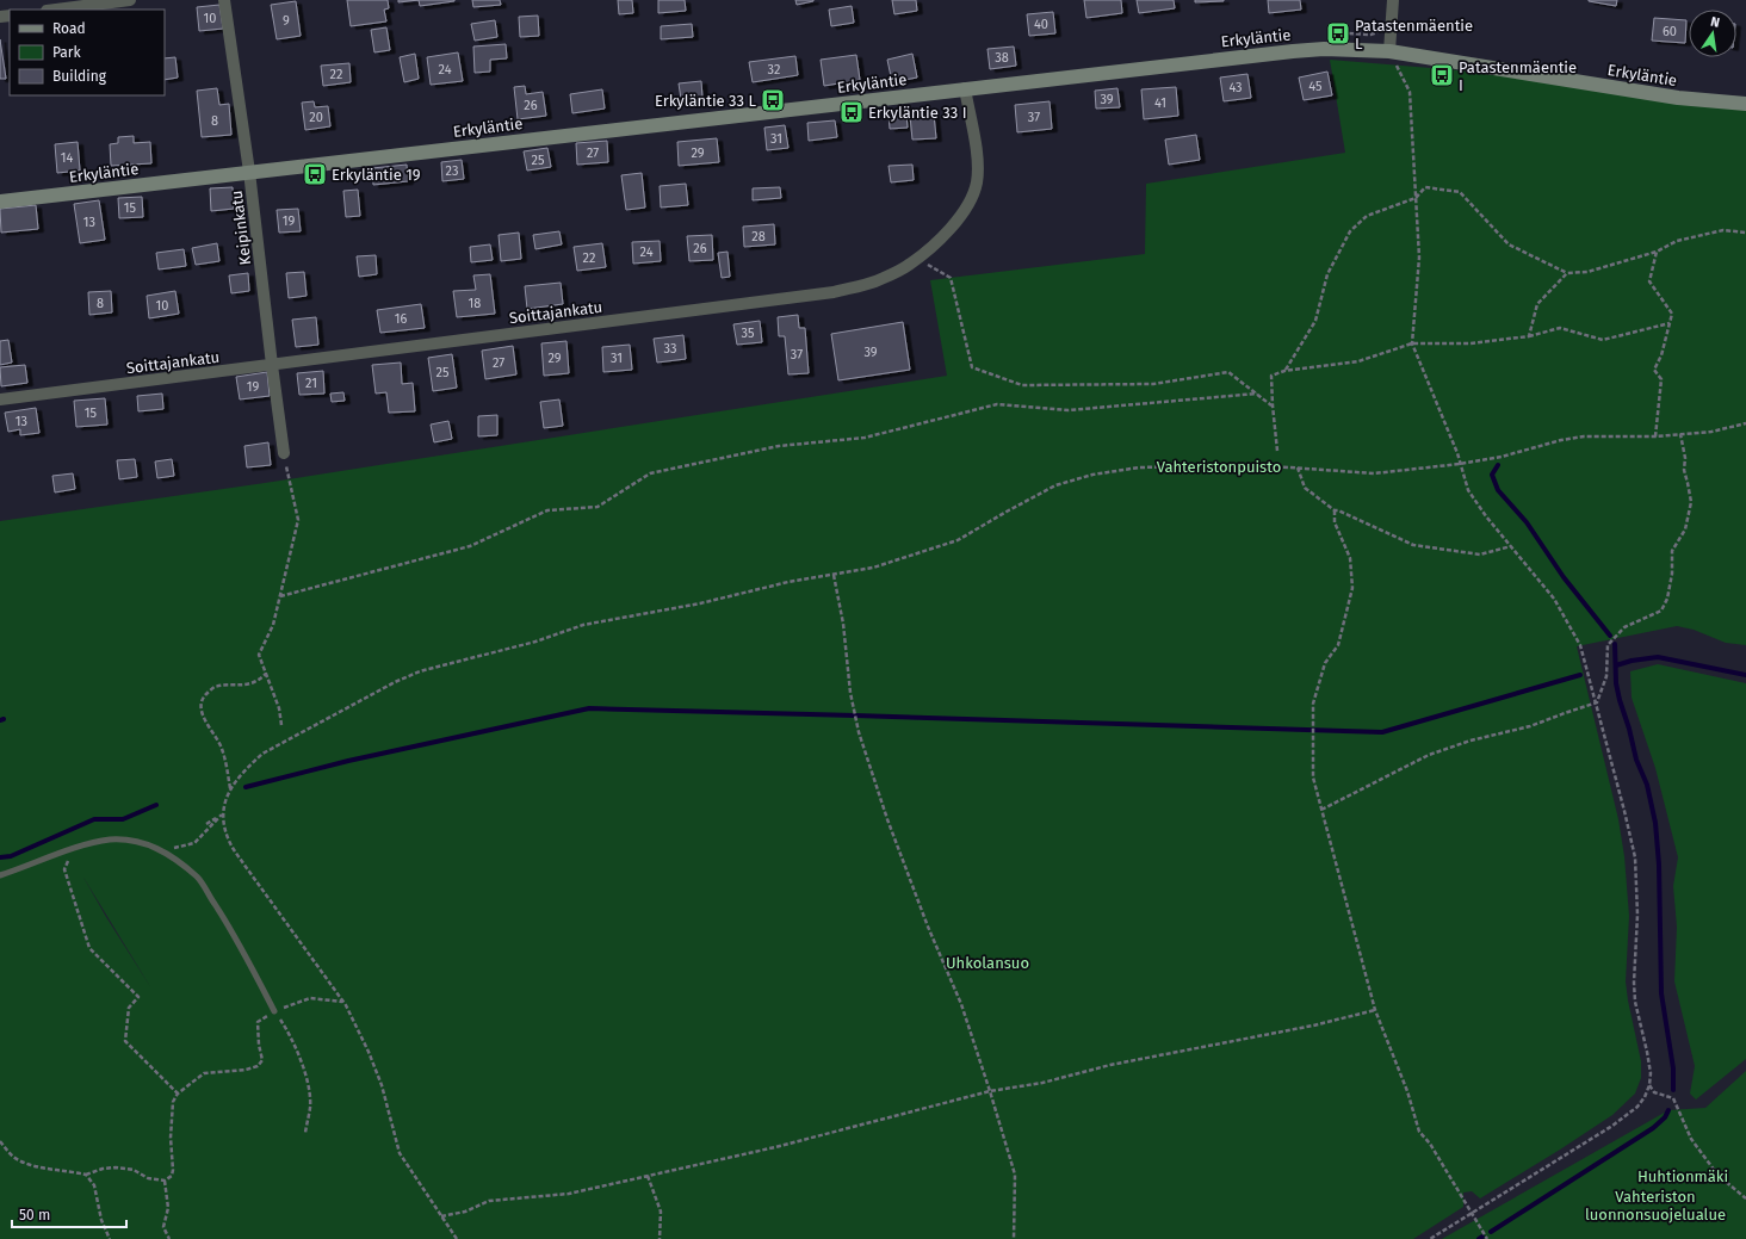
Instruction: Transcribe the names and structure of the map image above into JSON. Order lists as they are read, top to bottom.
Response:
{
  "streets": {
    "street": ["Erkyläntie", "Keipinkatu", "Soittajankatu"]
  },
  "crossings": [
    ["Erkyläntie", "Keipinkatu"],
    ["Erkyläntie", "Soittajankatu"],
    ["Keipinkatu", "Soittajankatu"]
  ],
  "parks": [
    "Vahteristonpuisto",
    "Uhkolansuo",
    "Huhtionmäki",
    "Vahteriston luonnonsuojelualue"
  ],
  "places": {
    "bus stop": [
      "Patastenmäentie L",
      "Patastenmäentie I",
      "Erkyläntie 33 L",
      "Erkyläntie 33 I",
      "Erkyläntie 19"
    ]
  },
  "house_numbers": [
    "10",
    "9",
    "40",
    "60",
    "38",
    "24",
    "32",
    "22",
    "45",
    "43",
    "39",
    "41",
    "26",
    "20",
    "37",
    "8",
    "31",
    "27",
    "29",
    "14",
    "25",
    "23",
    "15",
    "19",
    "13",
    "28",
    "26",
    "24",
    "22",
    "8",
    "18",
    "10",
    "16",
    "35",
    "33",
    "39",
    "37",
    "29",
    "31",
    "27",
    "25",
    "21",
    "19",
    "15",
    "13"
  ],
  "legend": ["Road", "Park", "Building"],
  "scale_bar": "50 m",
  "north": "top"
}
